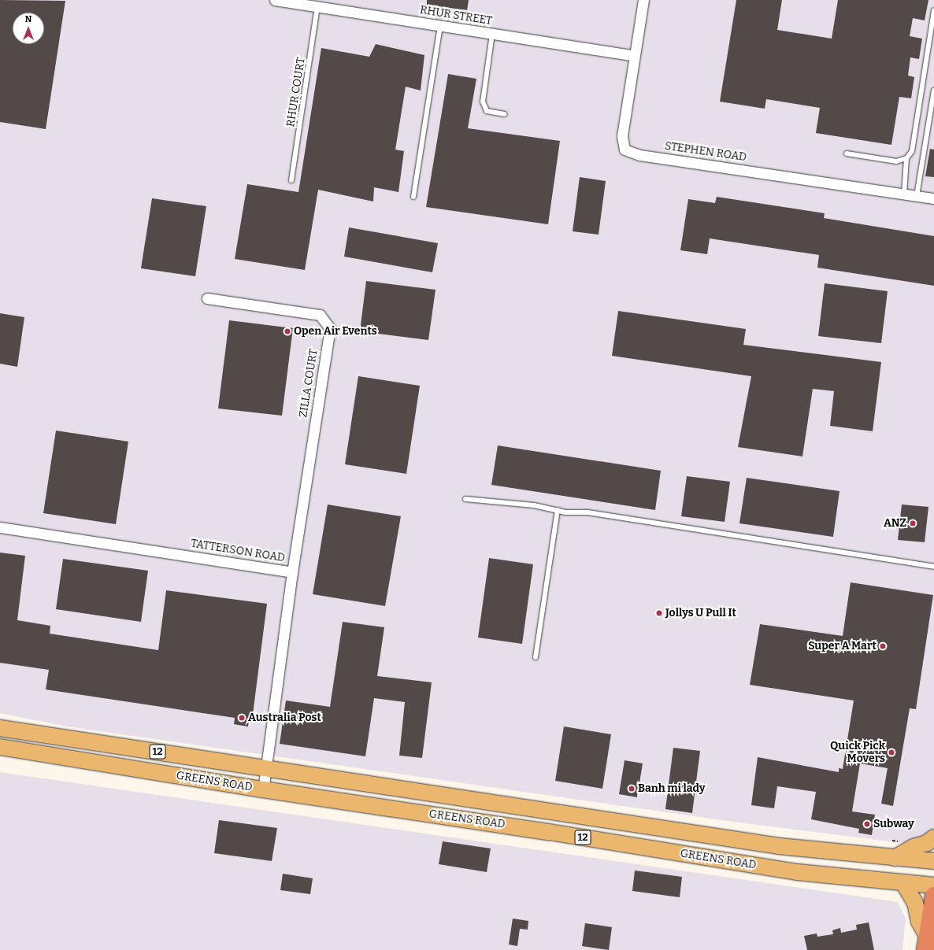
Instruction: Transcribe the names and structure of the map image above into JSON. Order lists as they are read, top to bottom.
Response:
{
  "streets": {
    "main road": ["12", "GREENS ROAD"],
    "street": [
      "RHUR STREET",
      "STEPHEN ROAD",
      "ZILLA COURT",
      "TATTERSON ROAD"
    ],
    "lane": ["RHUR COURT"]
  },
  "crossings": [
    ["RHUR STREET", "RHUR COURT"],
    ["RHUR STREET", "STEPHEN ROAD"],
    ["ZILLA COURT", "TATTERSON ROAD"],
    ["TATTERSON ROAD", "GREENS ROAD"]
  ],
  "places": [
    "Open Air Events",
    "ANZ",
    "Jollys U Pull It",
    "Super A Mart",
    "Australia Post",
    "Quick Pick Movers",
    "Banh mi lady",
    "Subway"
  ],
  "north": "top"
}
